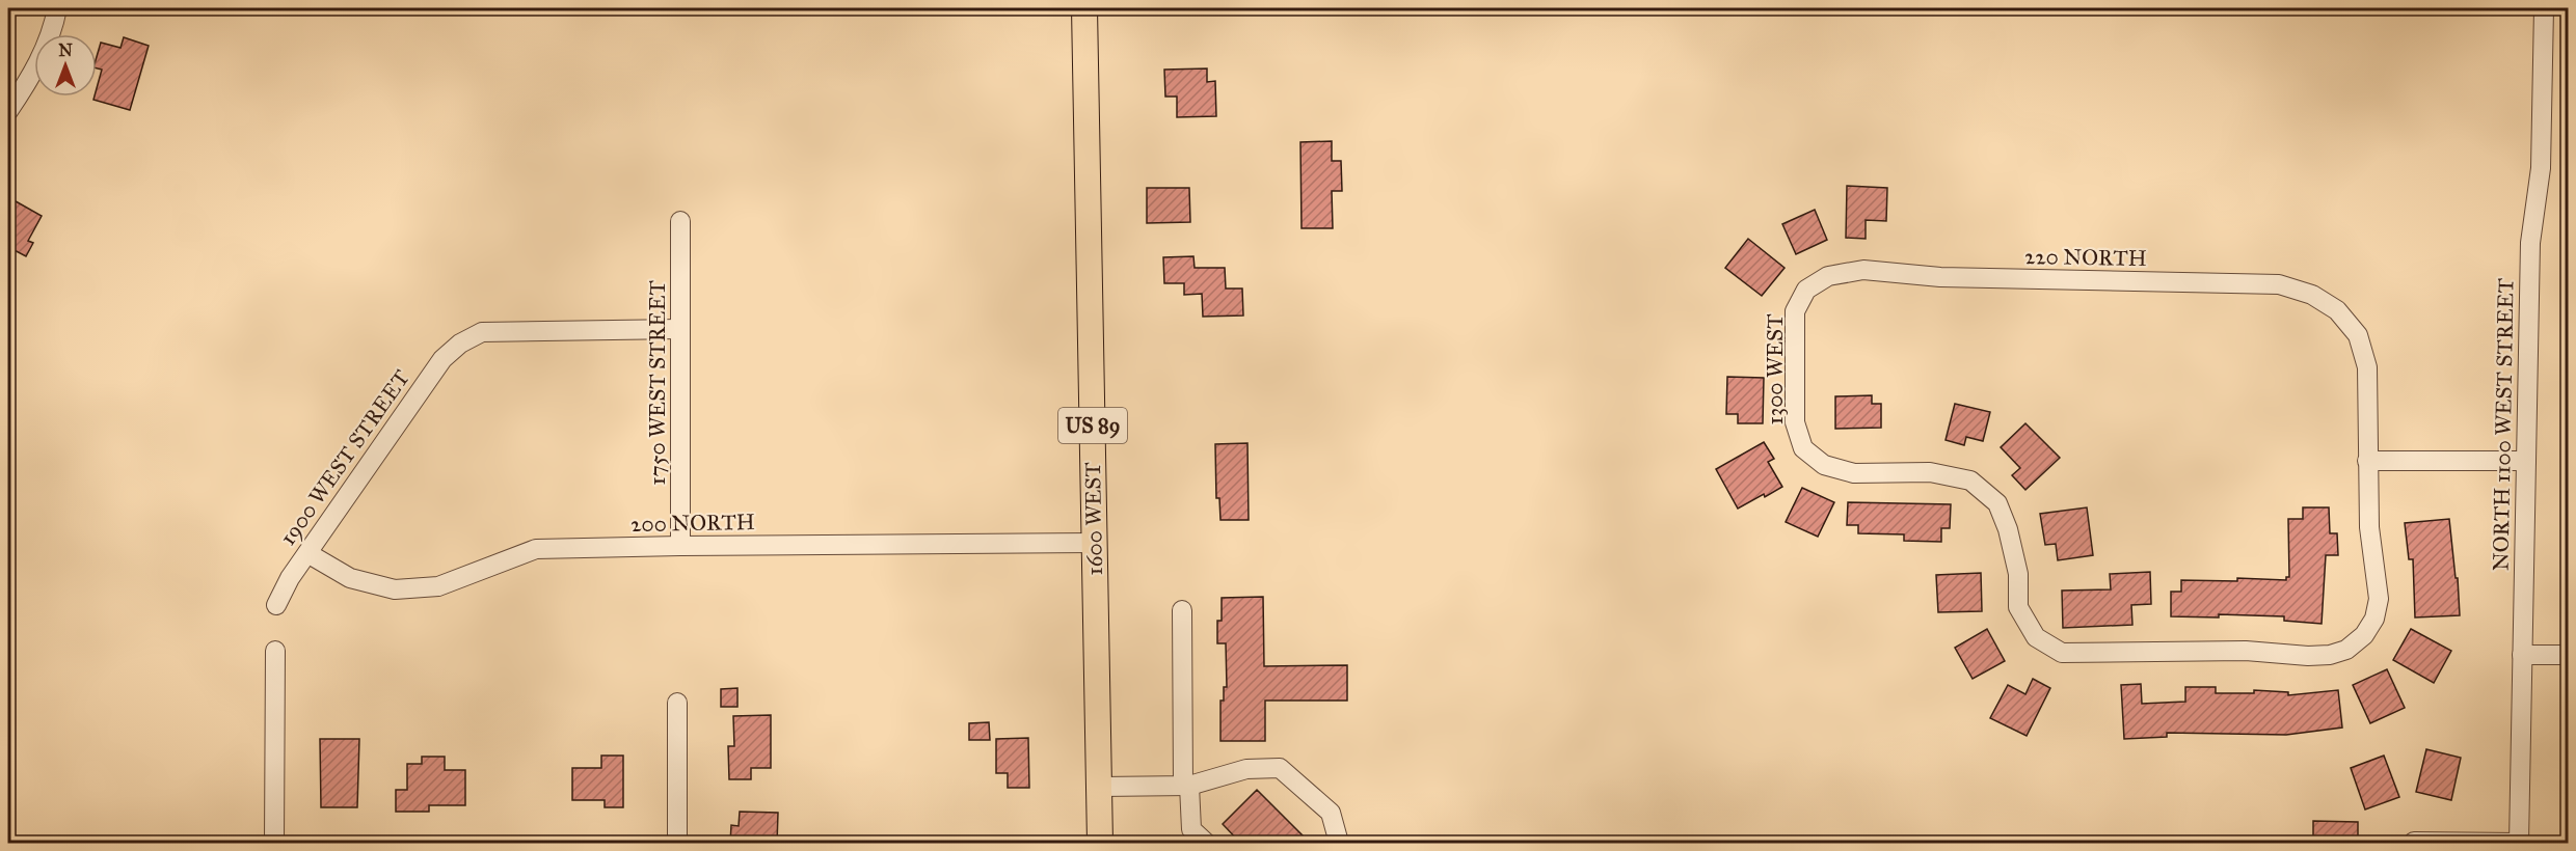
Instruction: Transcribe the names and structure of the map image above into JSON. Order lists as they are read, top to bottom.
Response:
{
  "streets": {
    "main road": ["US 89", "1600 WEST"],
    "street": [
      "220 NORTH",
      "1300 WEST",
      "1750 WEST STREET",
      "NORTH 1100 WEST STREET",
      "1900 WEST STREET",
      "200 NORTH"
    ]
  },
  "crossings": [
    ["220 NORTH", "1300 WEST"],
    ["1750 WEST STREET", "1900 WEST STREET"],
    ["1750 WEST STREET", "200 NORTH"],
    ["1900 WEST STREET", "200 NORTH"],
    ["1600 WEST", "200 NORTH"]
  ],
  "north": "top"
}
